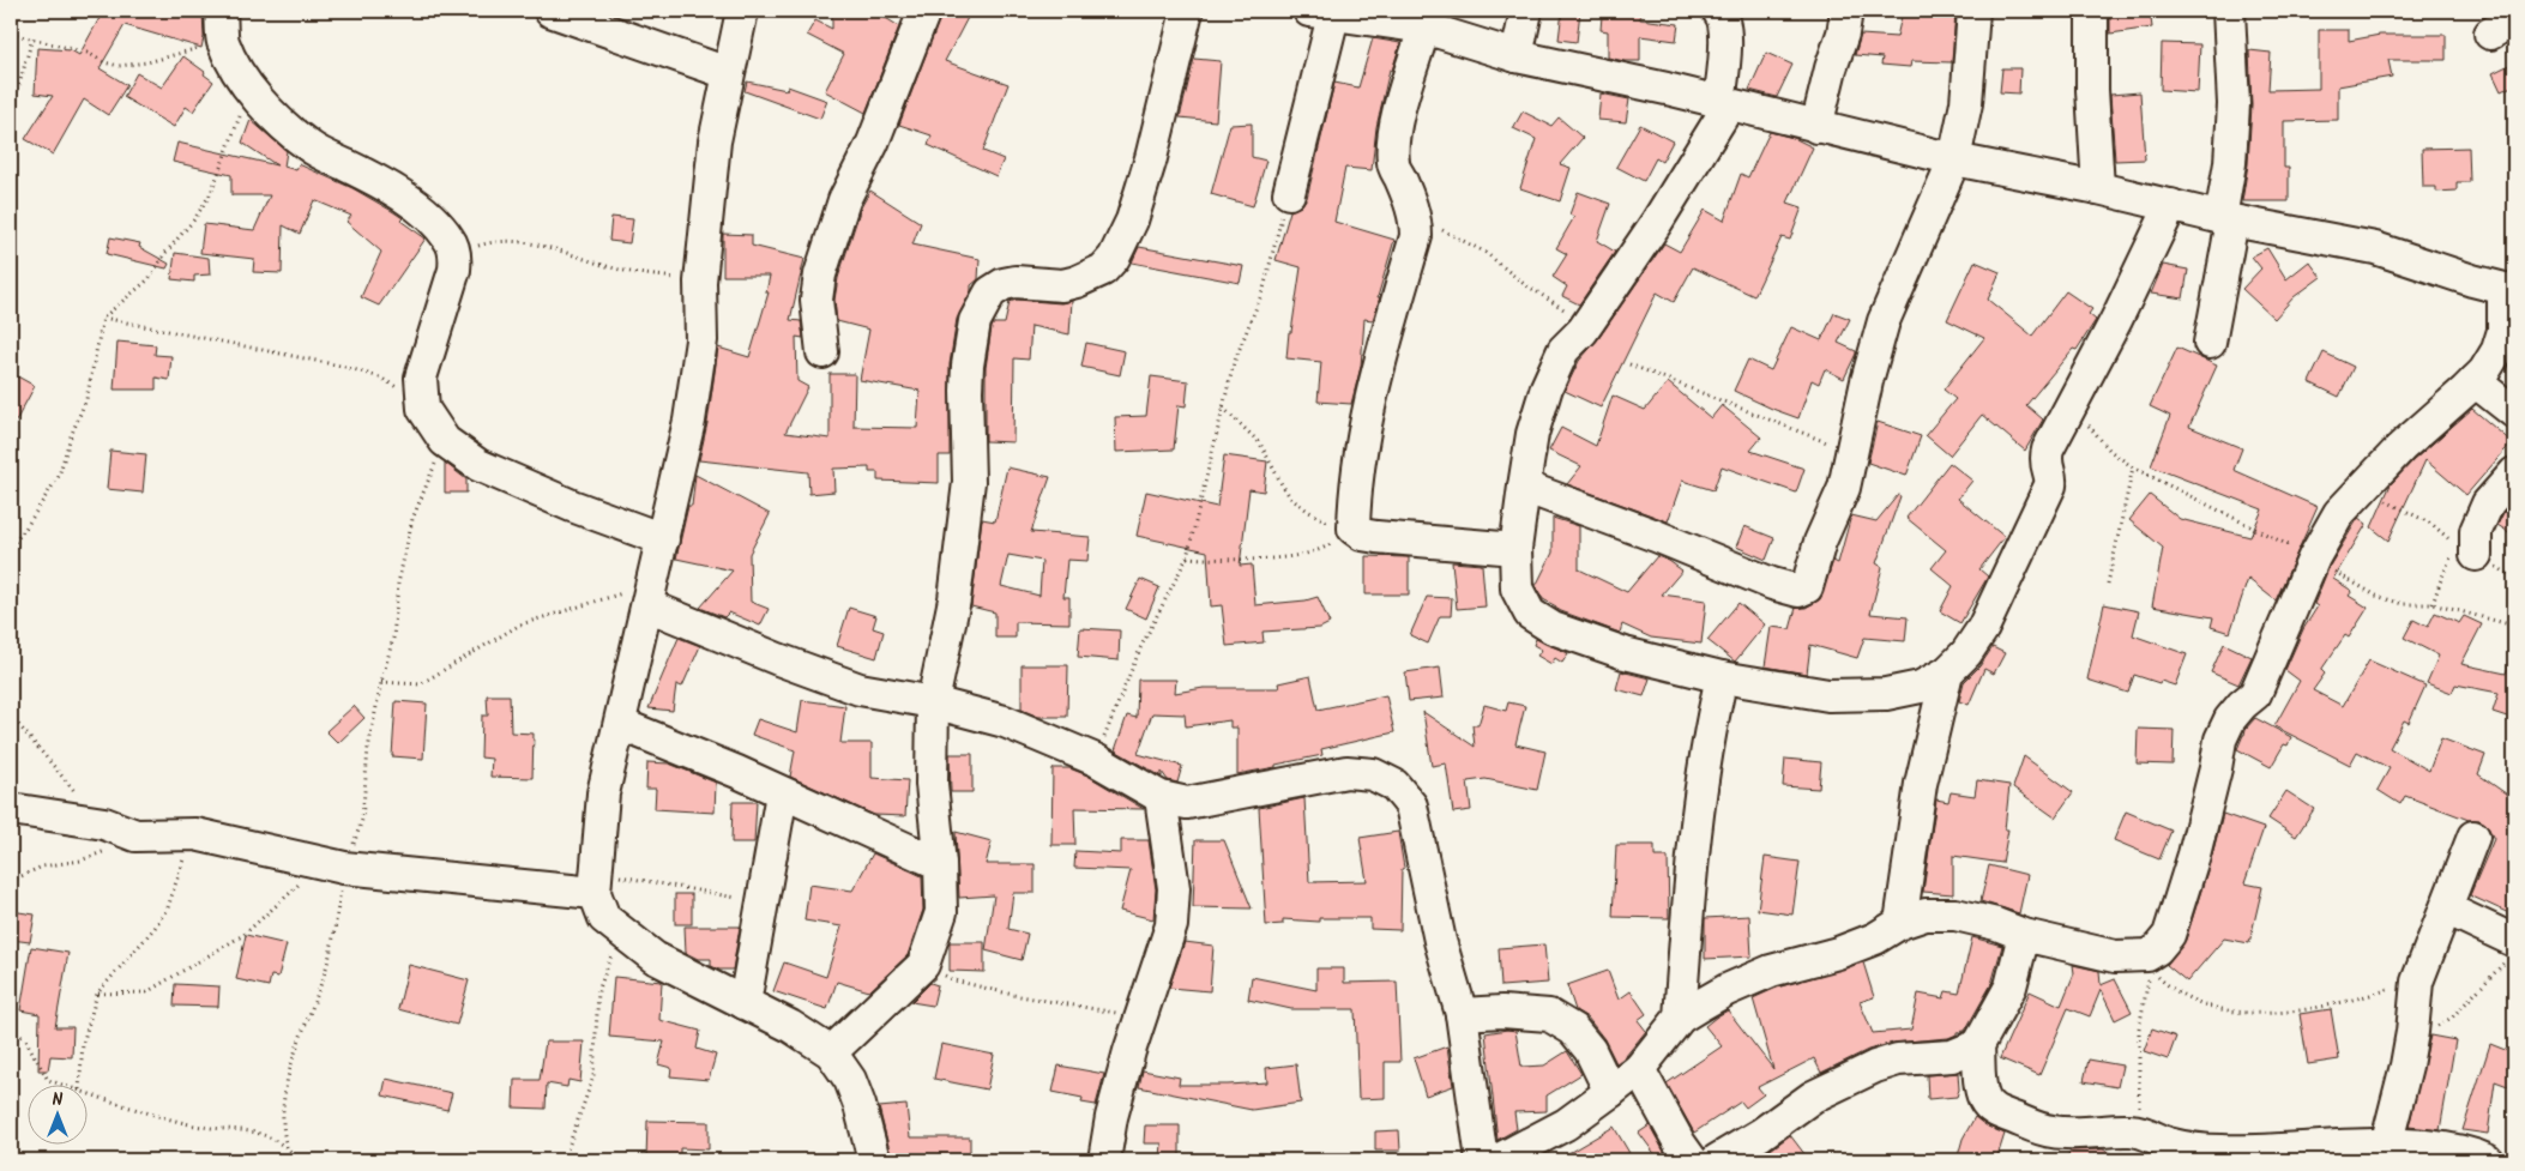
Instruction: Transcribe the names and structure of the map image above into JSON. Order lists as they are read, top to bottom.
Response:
{
  "north": "top"
}
